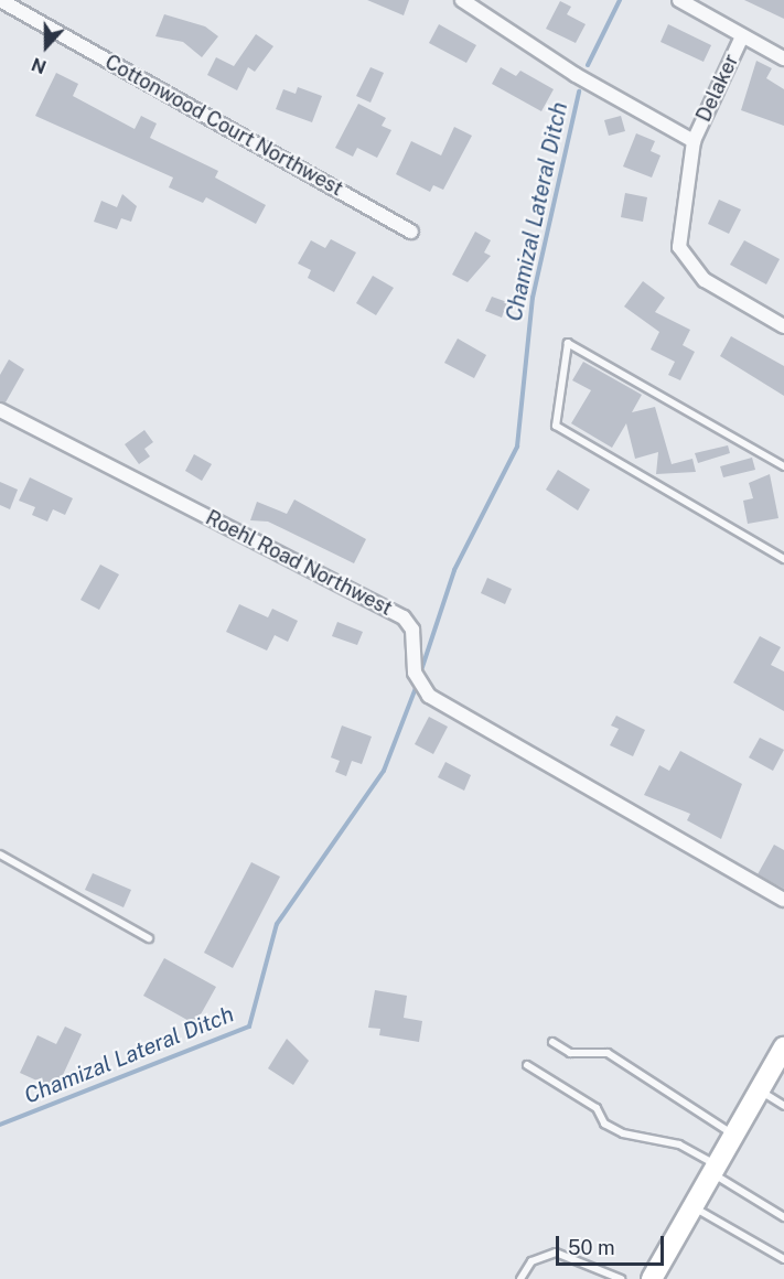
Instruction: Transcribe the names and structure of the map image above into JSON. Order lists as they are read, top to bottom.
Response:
{
  "streets": {
    "street": ["Delaker", "Cottonwood Court Northwest", "Roehl Road Northwest"]
  },
  "water": ["Chamizal Lateral Ditch"],
  "scale_bar": "50 m",
  "north": "bottom"
}
